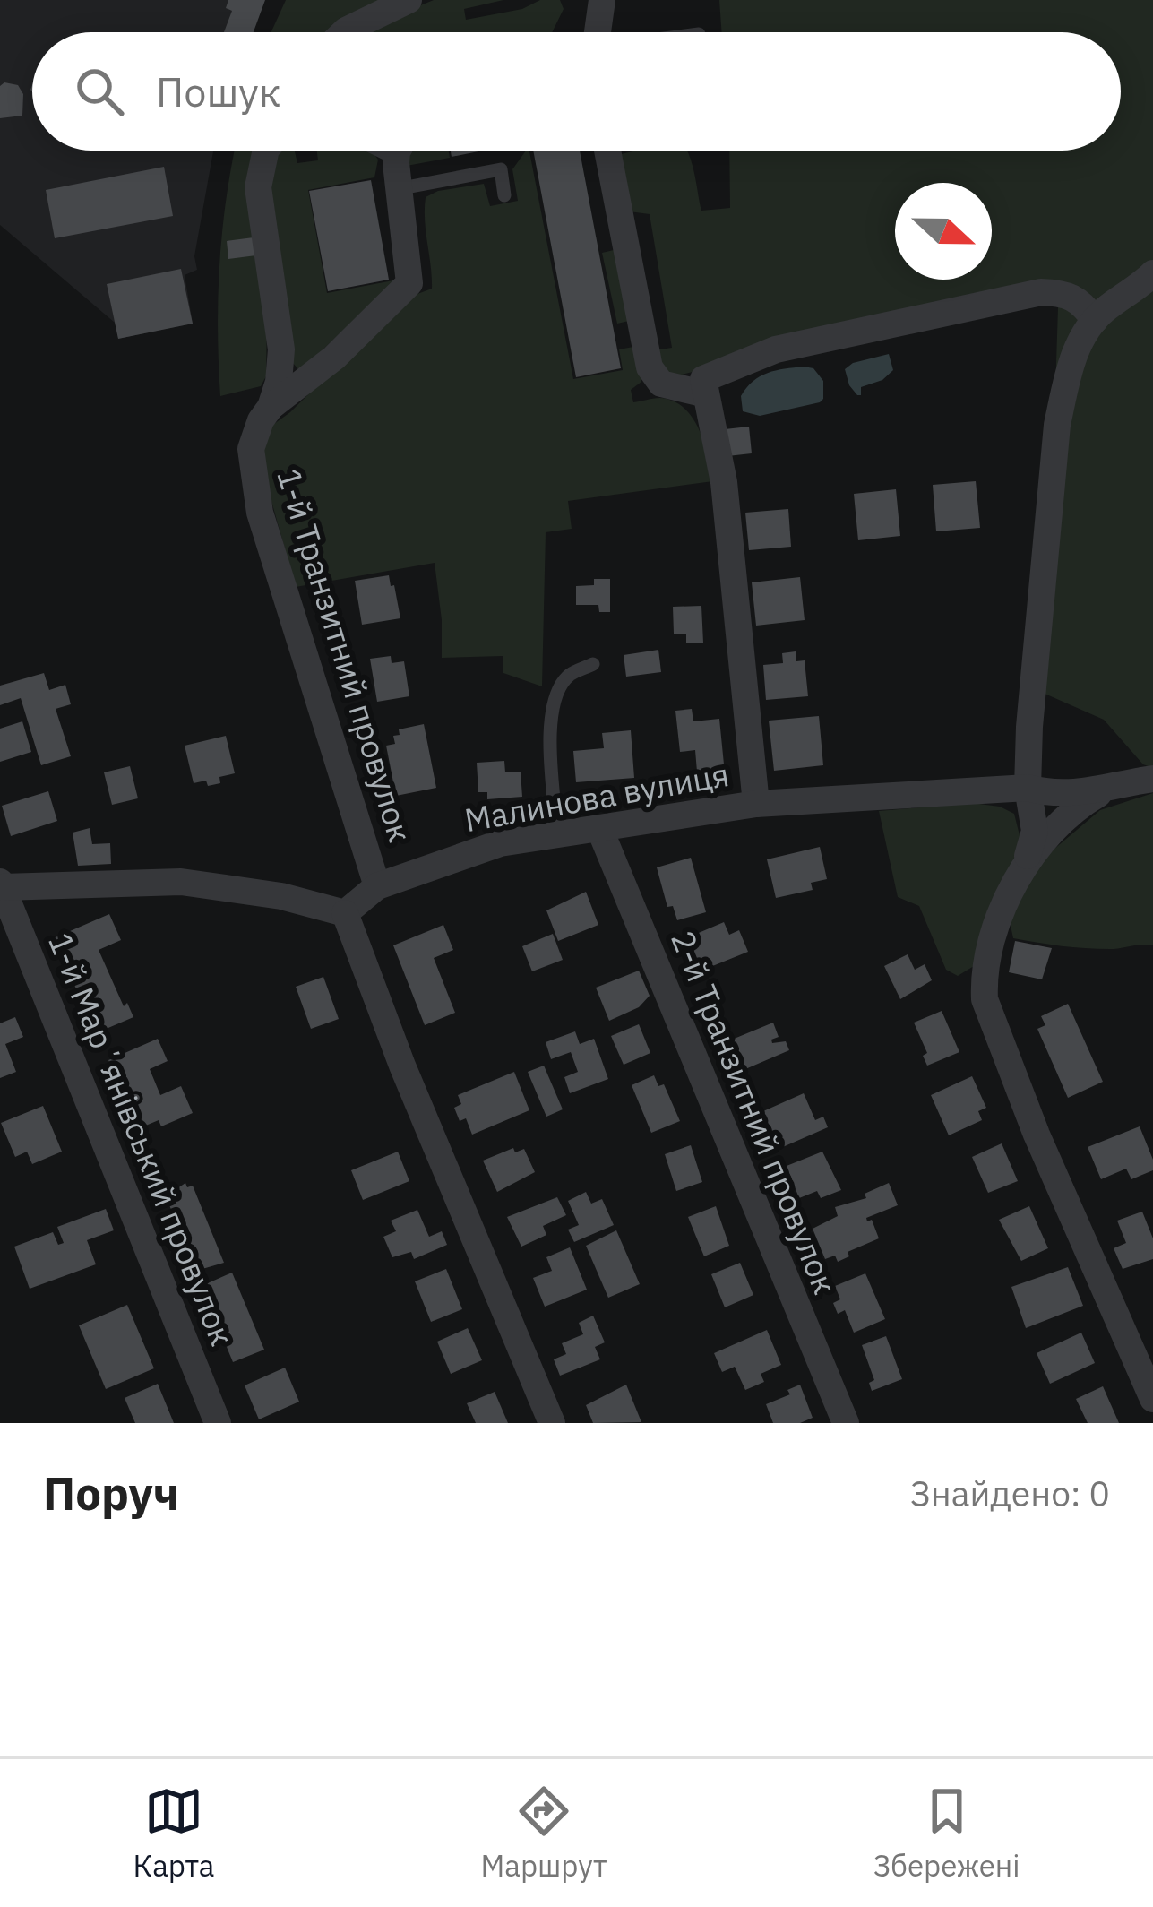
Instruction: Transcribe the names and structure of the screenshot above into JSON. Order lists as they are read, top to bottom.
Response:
{
  "streets": {
    "street": [
      "1-й Транзитний провулок",
      "Малинова вулиця",
      "2-й Транзитний провулок",
      "1-й Марʼянівський провулок"
    ]
  },
  "crossings": [
    ["1-й Транзитний провулок", "Малинова вулиця"],
    ["Малинова вулиця", "2-й Транзитний провулок"]
  ],
  "north": "right",
  "page": {
    "search": "Пошук",
    "heading": ["Поруч", "Знайдено: 0"],
    "nav": ["Карта", "Маршрут", "Збережені"]
  }
}
